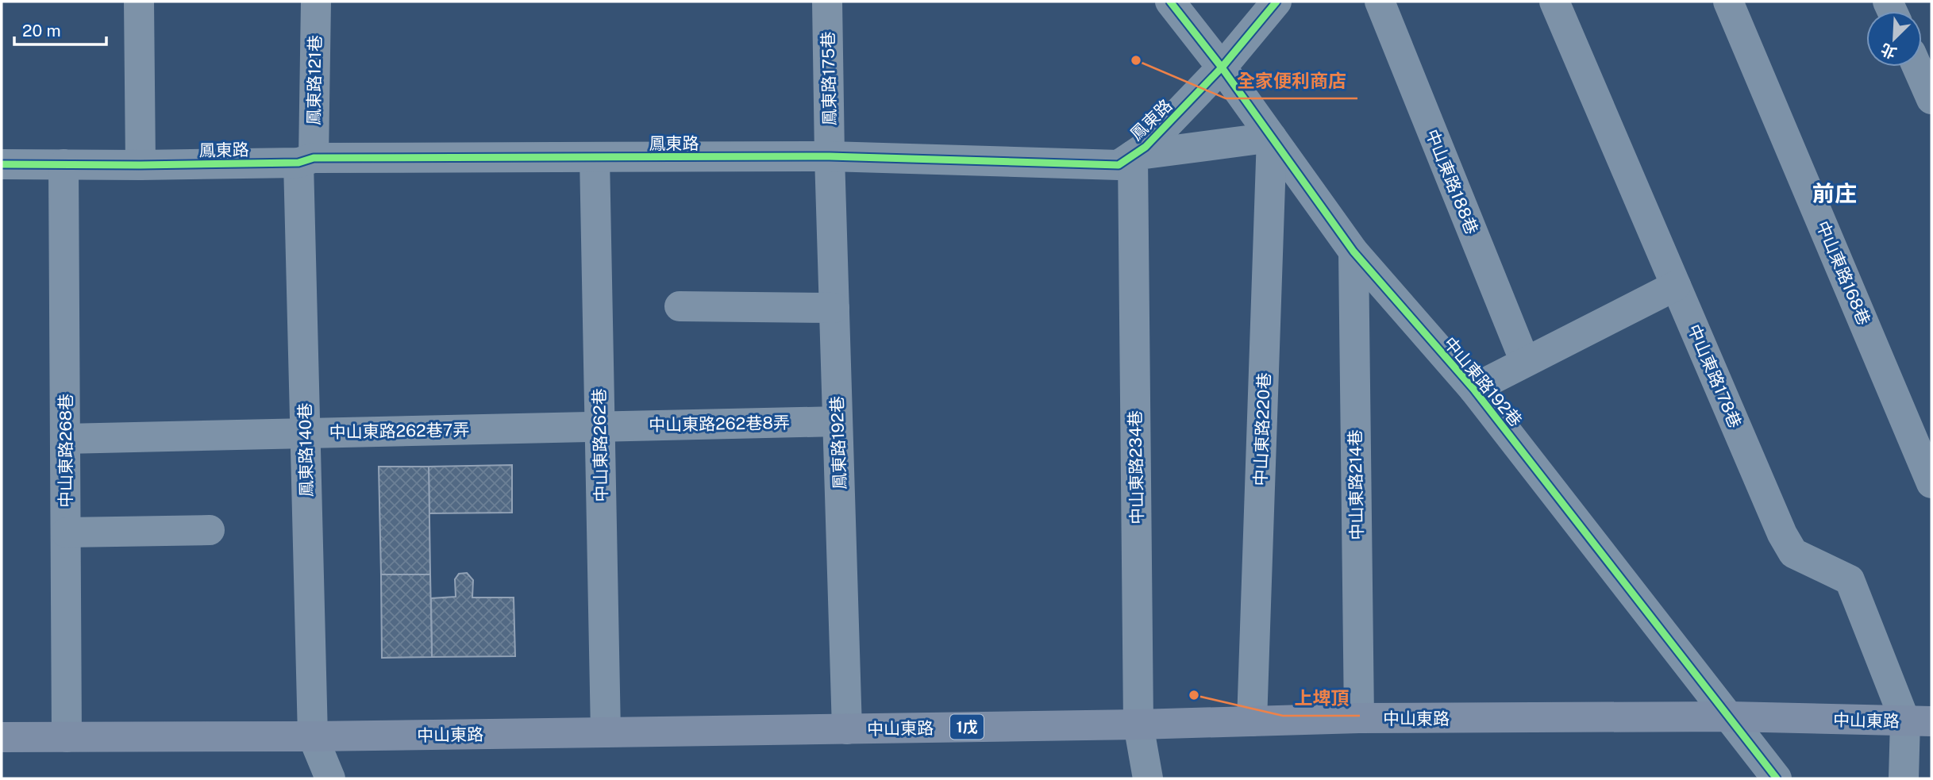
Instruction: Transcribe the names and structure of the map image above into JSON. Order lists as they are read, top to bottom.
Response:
{
  "streets": {
    "main road": ["中山東路", "1戊"],
    "street": [
      "鳳東路175巷",
      "鳳東路121巷",
      "鳳東路",
      "中山東路188巷",
      "中山東路168巷",
      "中山東路178巷",
      "中山東路192巷",
      "中山東路262巷8弄",
      "中山東路220巷",
      "中山東路262巷7弄",
      "鳳東路192巷",
      "中山東路262巷",
      "鳳東路140巷",
      "中山東路268巷",
      "中山東路234巷",
      "中山東路214巷"
    ]
  },
  "crossings": [
    ["鳳東路175巷", "鳳東路"],
    ["鳳東路175巷", "鳳東路192巷"],
    ["鳳東路121巷", "鳳東路"],
    ["鳳東路121巷", "鳳東路140巷"],
    ["鳳東路", "中山東路192巷"],
    ["鳳東路", "鳳東路192巷"],
    ["鳳東路", "中山東路262巷"],
    ["鳳東路", "鳳東路140巷"],
    ["鳳東路", "中山東路268巷"],
    ["鳳東路", "中山東路234巷"],
    ["中山東路178巷", "中山東路"],
    ["中山東路192巷", "中山東路220巷"],
    ["中山東路192巷", "中山東路214巷"],
    ["中山東路192巷", "中山東路"],
    ["中山東路262巷8弄", "中山東路262巷7弄"],
    ["中山東路262巷8弄", "鳳東路192巷"],
    ["中山東路262巷8弄", "中山東路262巷"],
    ["中山東路220巷", "中山東路"],
    ["中山東路262巷7弄", "中山東路262巷"],
    ["中山東路262巷7弄", "鳳東路140巷"],
    ["中山東路262巷7弄", "中山東路268巷"],
    ["鳳東路192巷", "中山東路"],
    ["中山東路262巷", "中山東路"],
    ["鳳東路140巷", "中山東路"],
    ["中山東路268巷", "中山東路"],
    ["中山東路234巷", "中山東路"],
    ["中山東路214巷", "中山東路"]
  ],
  "districts": ["前庄"],
  "places": ["全家便利商店", "上埤頂"],
  "scale_bar": "20 m",
  "north": "bottom left"
}
